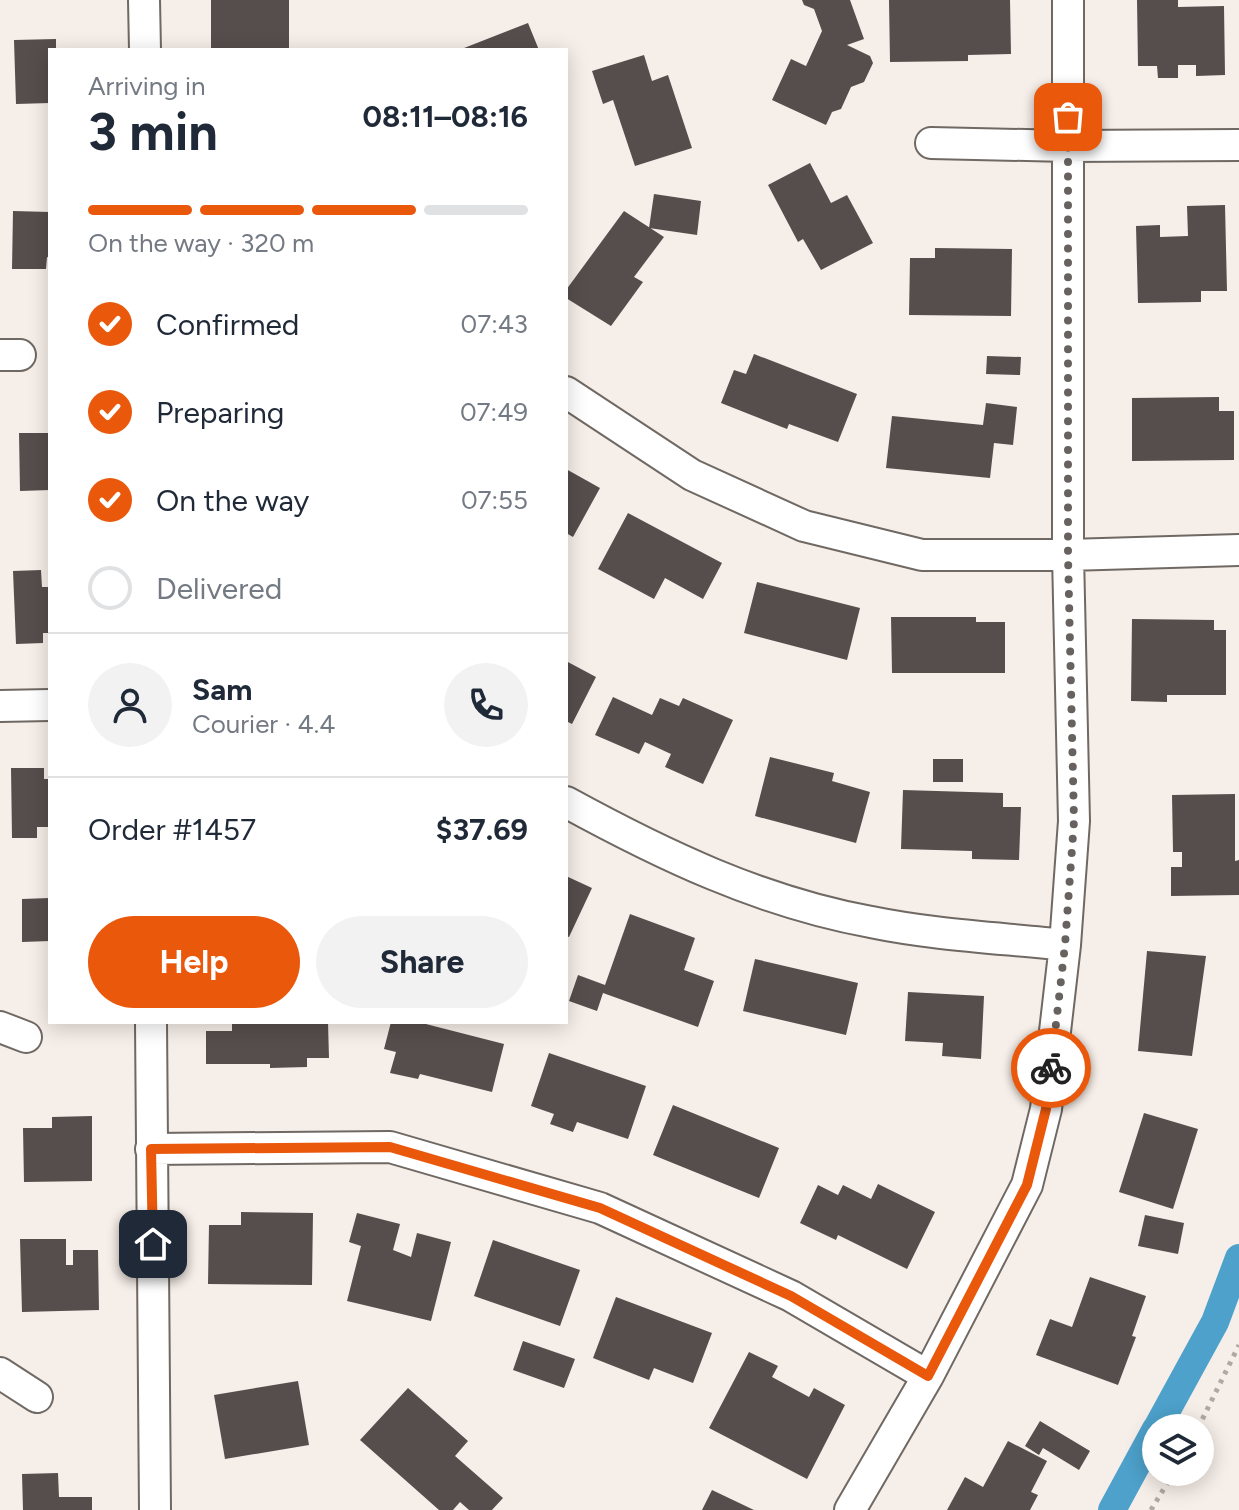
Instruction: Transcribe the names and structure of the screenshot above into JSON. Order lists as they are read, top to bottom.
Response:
{
  "page": {
    "heading": ["3 min", "Arriving in", "08:11–08:16"],
    "panel": [
      "Sam",
      "Courier · 4.4",
      "Order #1457",
      "$37.69"
    ],
    "bar": "On the way · 320 m",
    "list": [
      ["Confirmed", "07:43"],
      ["Preparing", "07:49"],
      ["On the way", "07:55"],
      "Delivered"
    ],
    "buttons": ["Help", "Share"]
  }
}
